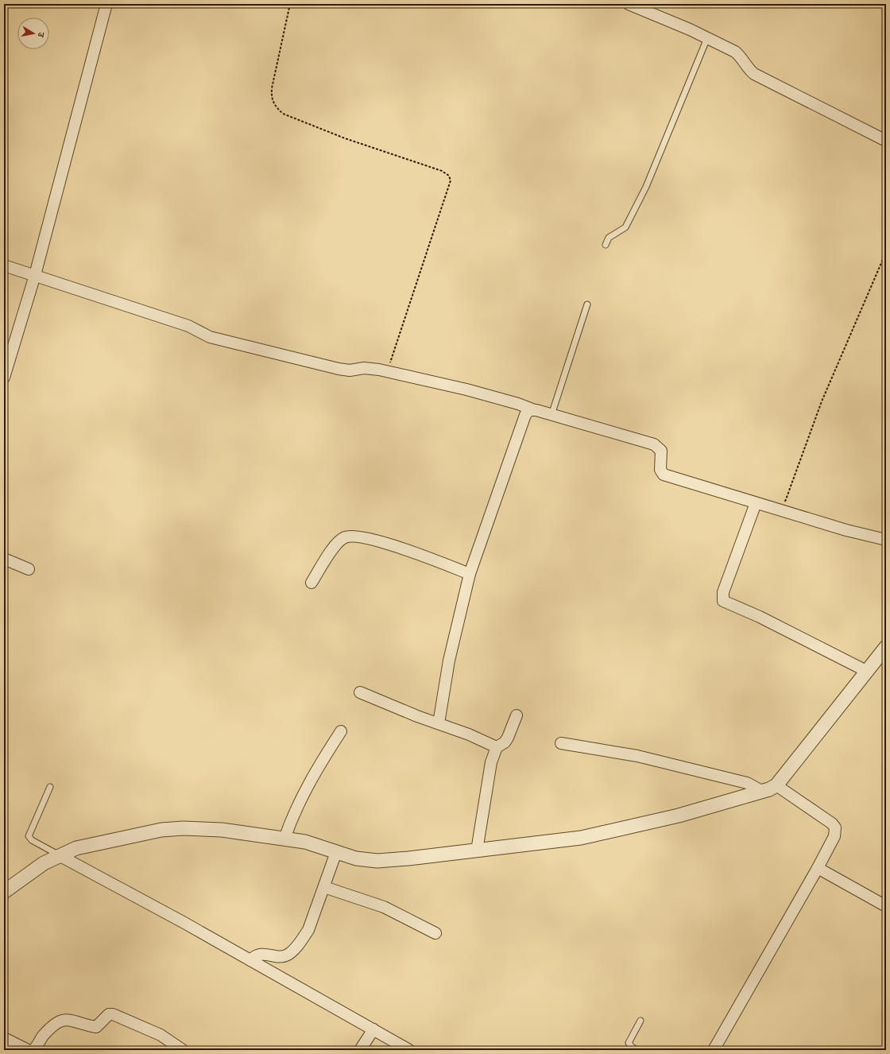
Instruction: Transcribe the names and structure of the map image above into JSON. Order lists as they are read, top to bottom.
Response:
{
  "north": "right"
}
